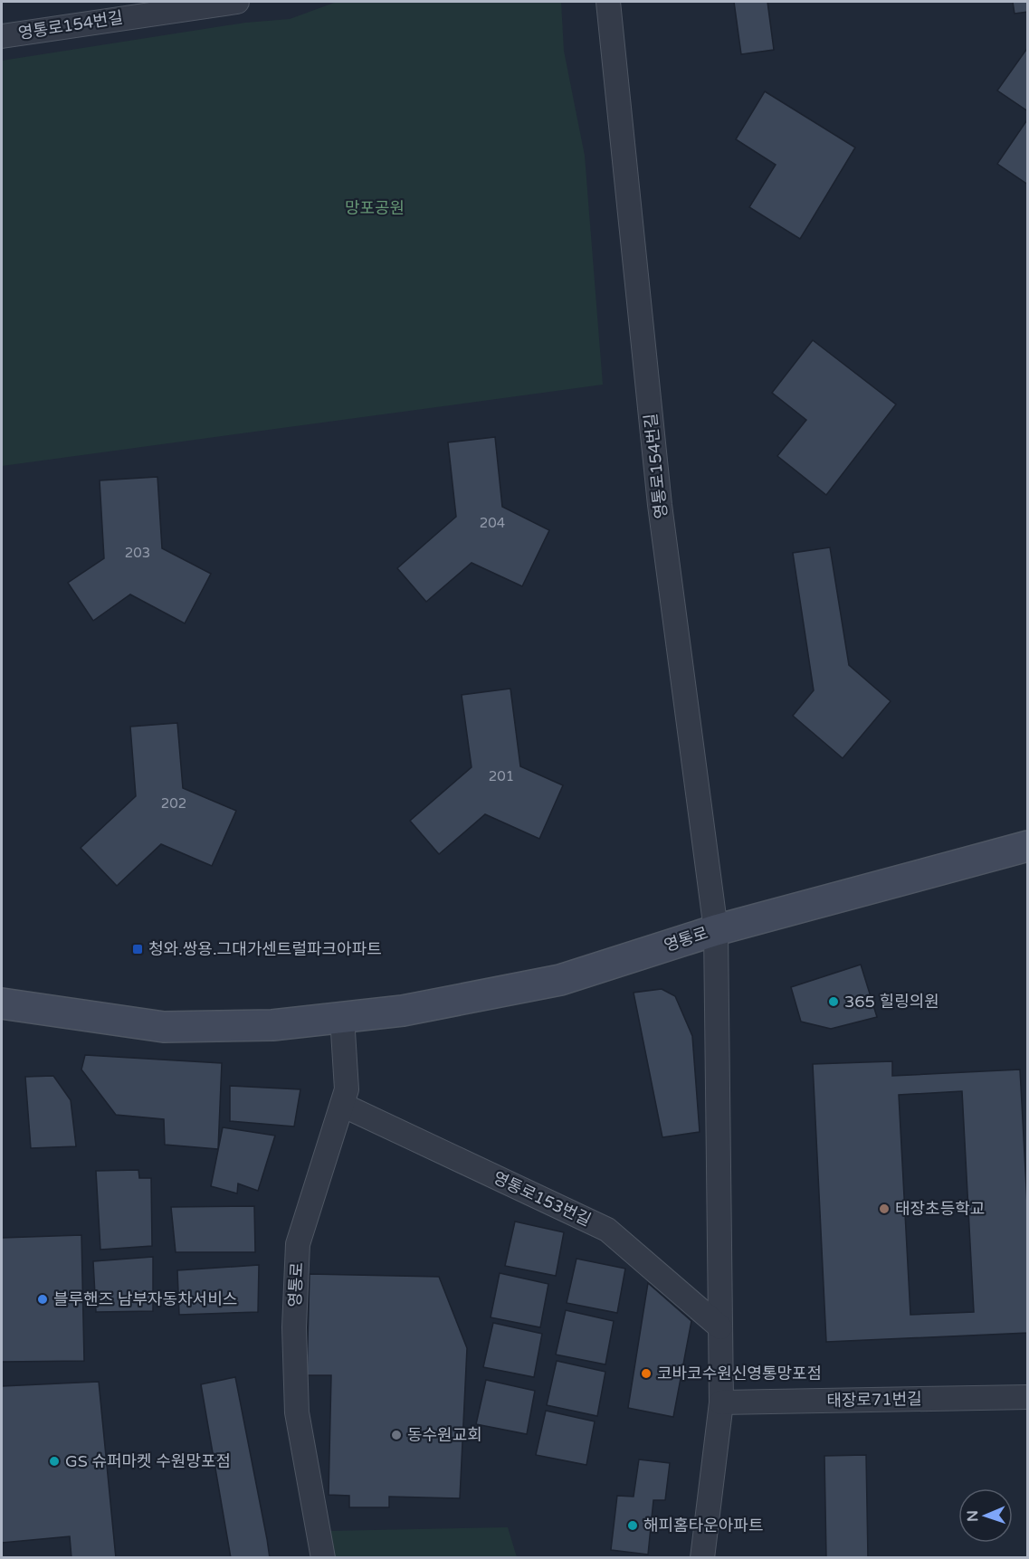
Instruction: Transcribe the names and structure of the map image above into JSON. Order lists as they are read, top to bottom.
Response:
{
  "streets": {
    "main road": ["영통로"],
    "street": ["영통로154번길", "영통로153번길", "태장로71번길"]
  },
  "crossings": [
    ["영통로154번길", "영통로"],
    ["영통로", "영통로153번길"]
  ],
  "parks": ["망포공원"],
  "places": {
    "transit": ["청와.쌍용.그대가센트럴파크아파트"],
    "other": [
      "365 힐링의원",
      "태장초등학교",
      "블루핸즈 남부자동차서비스",
      "코바코수원신영통망포점",
      "동수원교회",
      "GS 슈퍼마켓 수원망포점",
      "해피홈타운아파트"
    ]
  },
  "house_numbers": [
    "204",
    "203",
    "201",
    "202"
  ],
  "north": "left"
}
